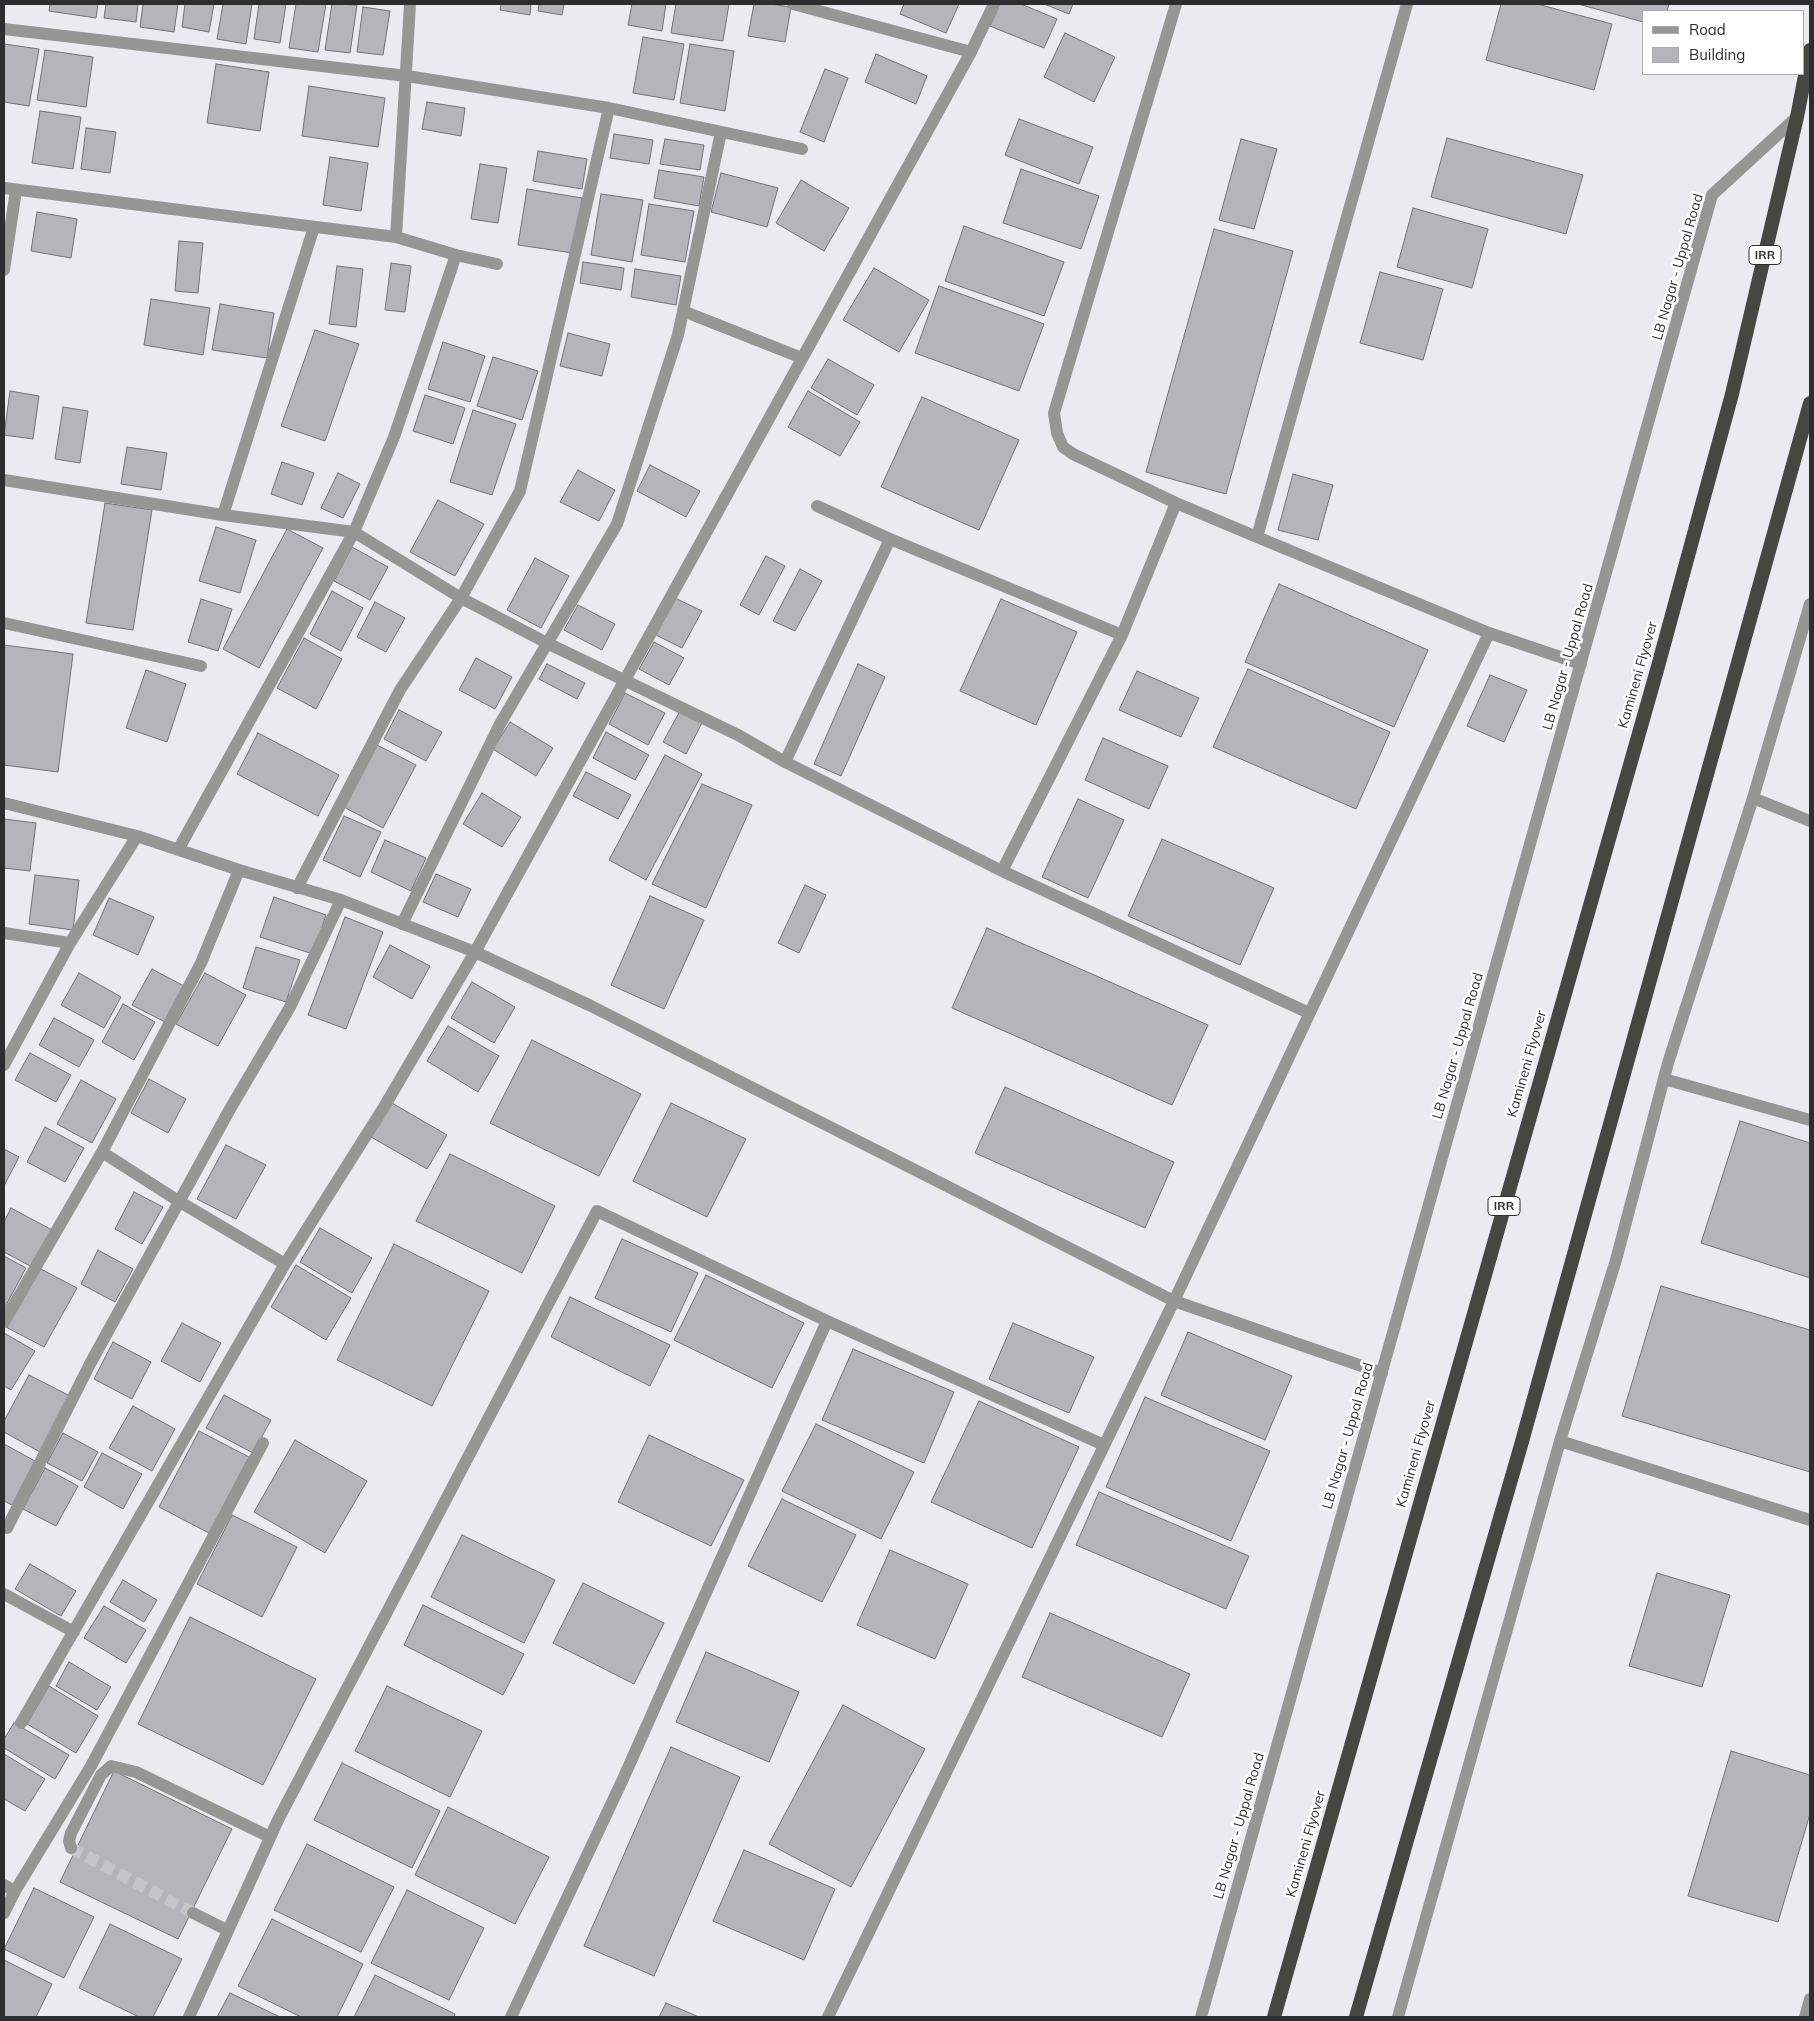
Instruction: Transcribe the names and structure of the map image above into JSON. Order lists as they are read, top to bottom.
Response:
{
  "streets": {
    "highway": ["IRR", "Kamineni Flyover"],
    "street": ["LB Nagar - Uppal Road"]
  },
  "crossings": [
    ["IRR", "LB Nagar - Uppal Road"],
    ["IRR", "Kamineni Flyover"],
    ["LB Nagar - Uppal Road", "Kamineni Flyover"]
  ],
  "legend": ["Road", "Building"]
}
